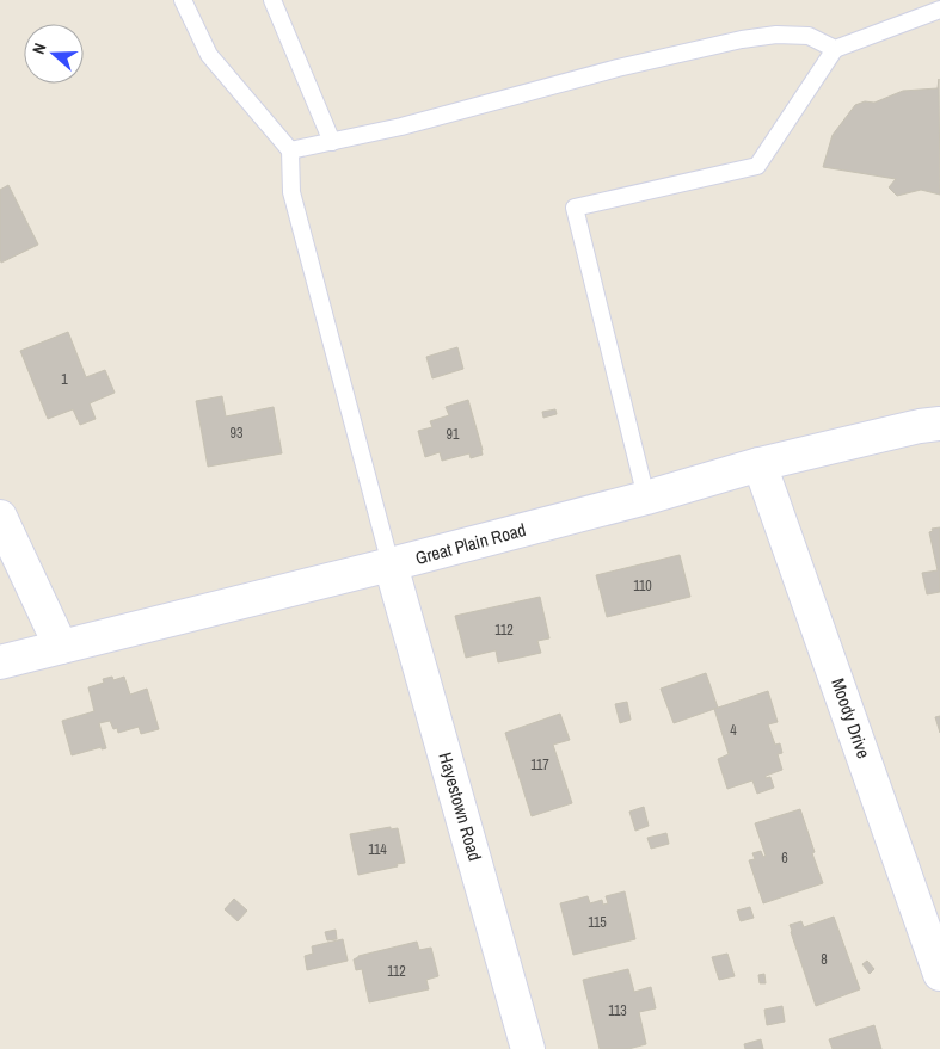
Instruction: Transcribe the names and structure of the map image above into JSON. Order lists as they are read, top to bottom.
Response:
{
  "streets": {
    "street": ["Great Plain Road", "Moody Drive", "Hayestown Road"]
  },
  "crossings": [
    ["Great Plain Road", "Moody Drive"],
    ["Great Plain Road", "Hayestown Road"]
  ],
  "house_numbers": [
    "1",
    "93",
    "91",
    "110",
    "112",
    "4",
    "117",
    "114",
    "6",
    "115",
    "8",
    "112",
    "113"
  ],
  "north": "left"
}
